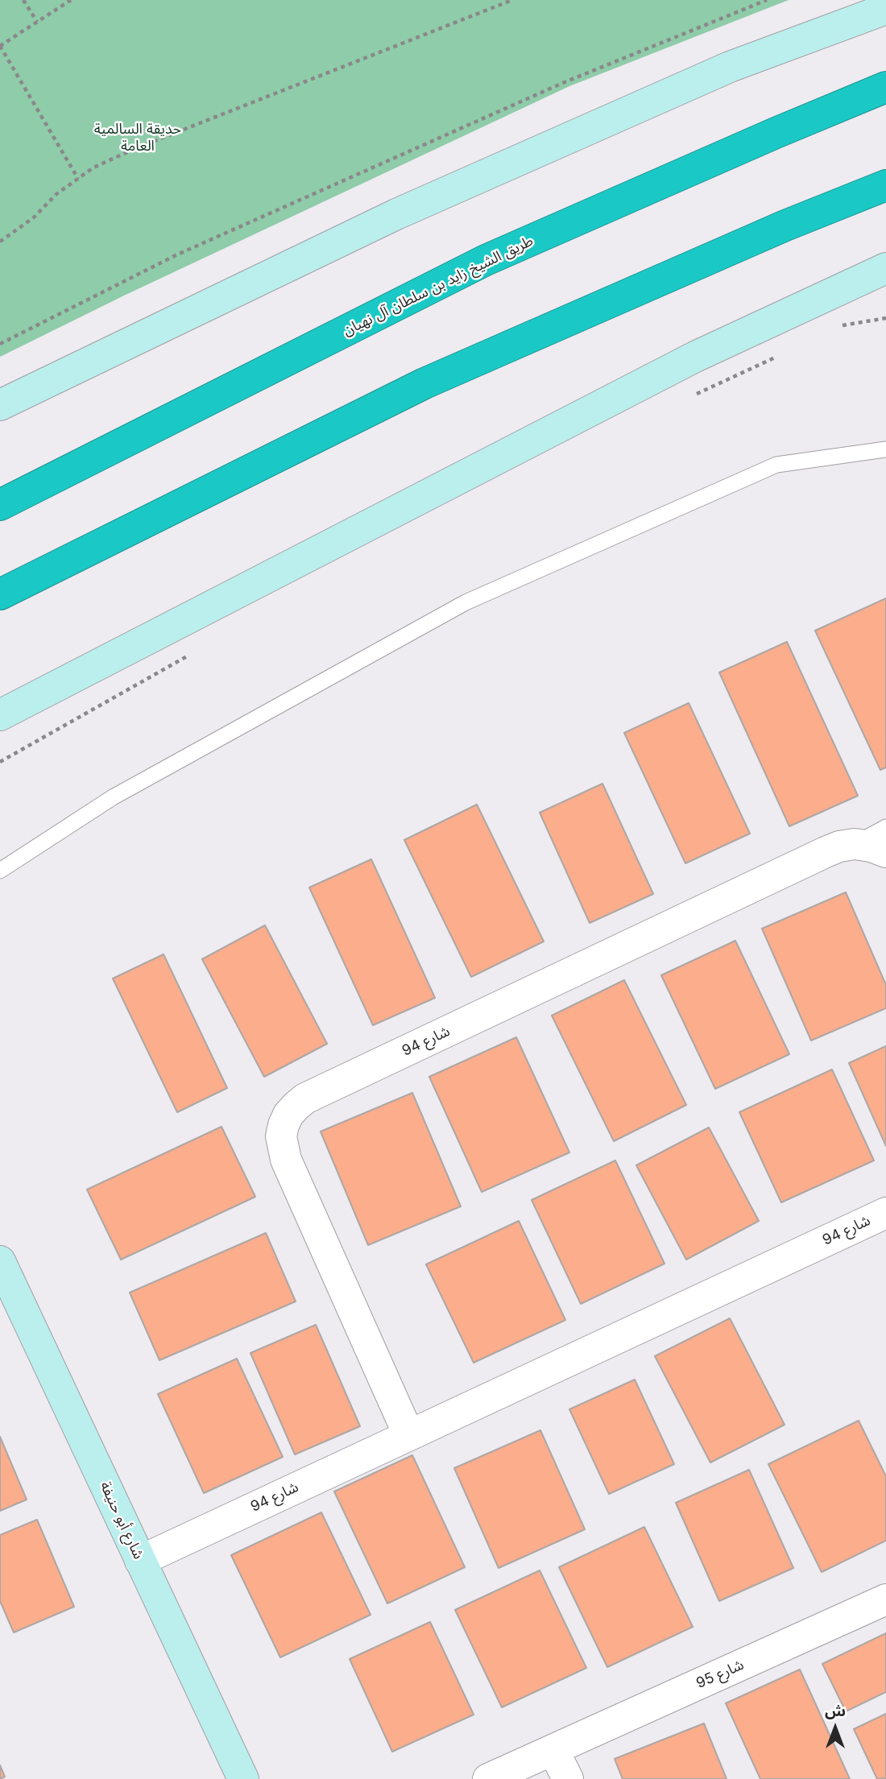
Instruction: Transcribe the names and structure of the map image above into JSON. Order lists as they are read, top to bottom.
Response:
{
  "streets": {
    "highway": ["طريق الشيخ زايد بن سلطان آل نهيان"],
    "main road": ["شارع أبو حنيفة"],
    "street": ["شارع 94", "شارع 95"]
  },
  "crossings": [
    ["شارع 94", "شارع أبو حنيفة"]
  ],
  "parks": ["حديقة السالمية العامة"],
  "north": "top"
}
